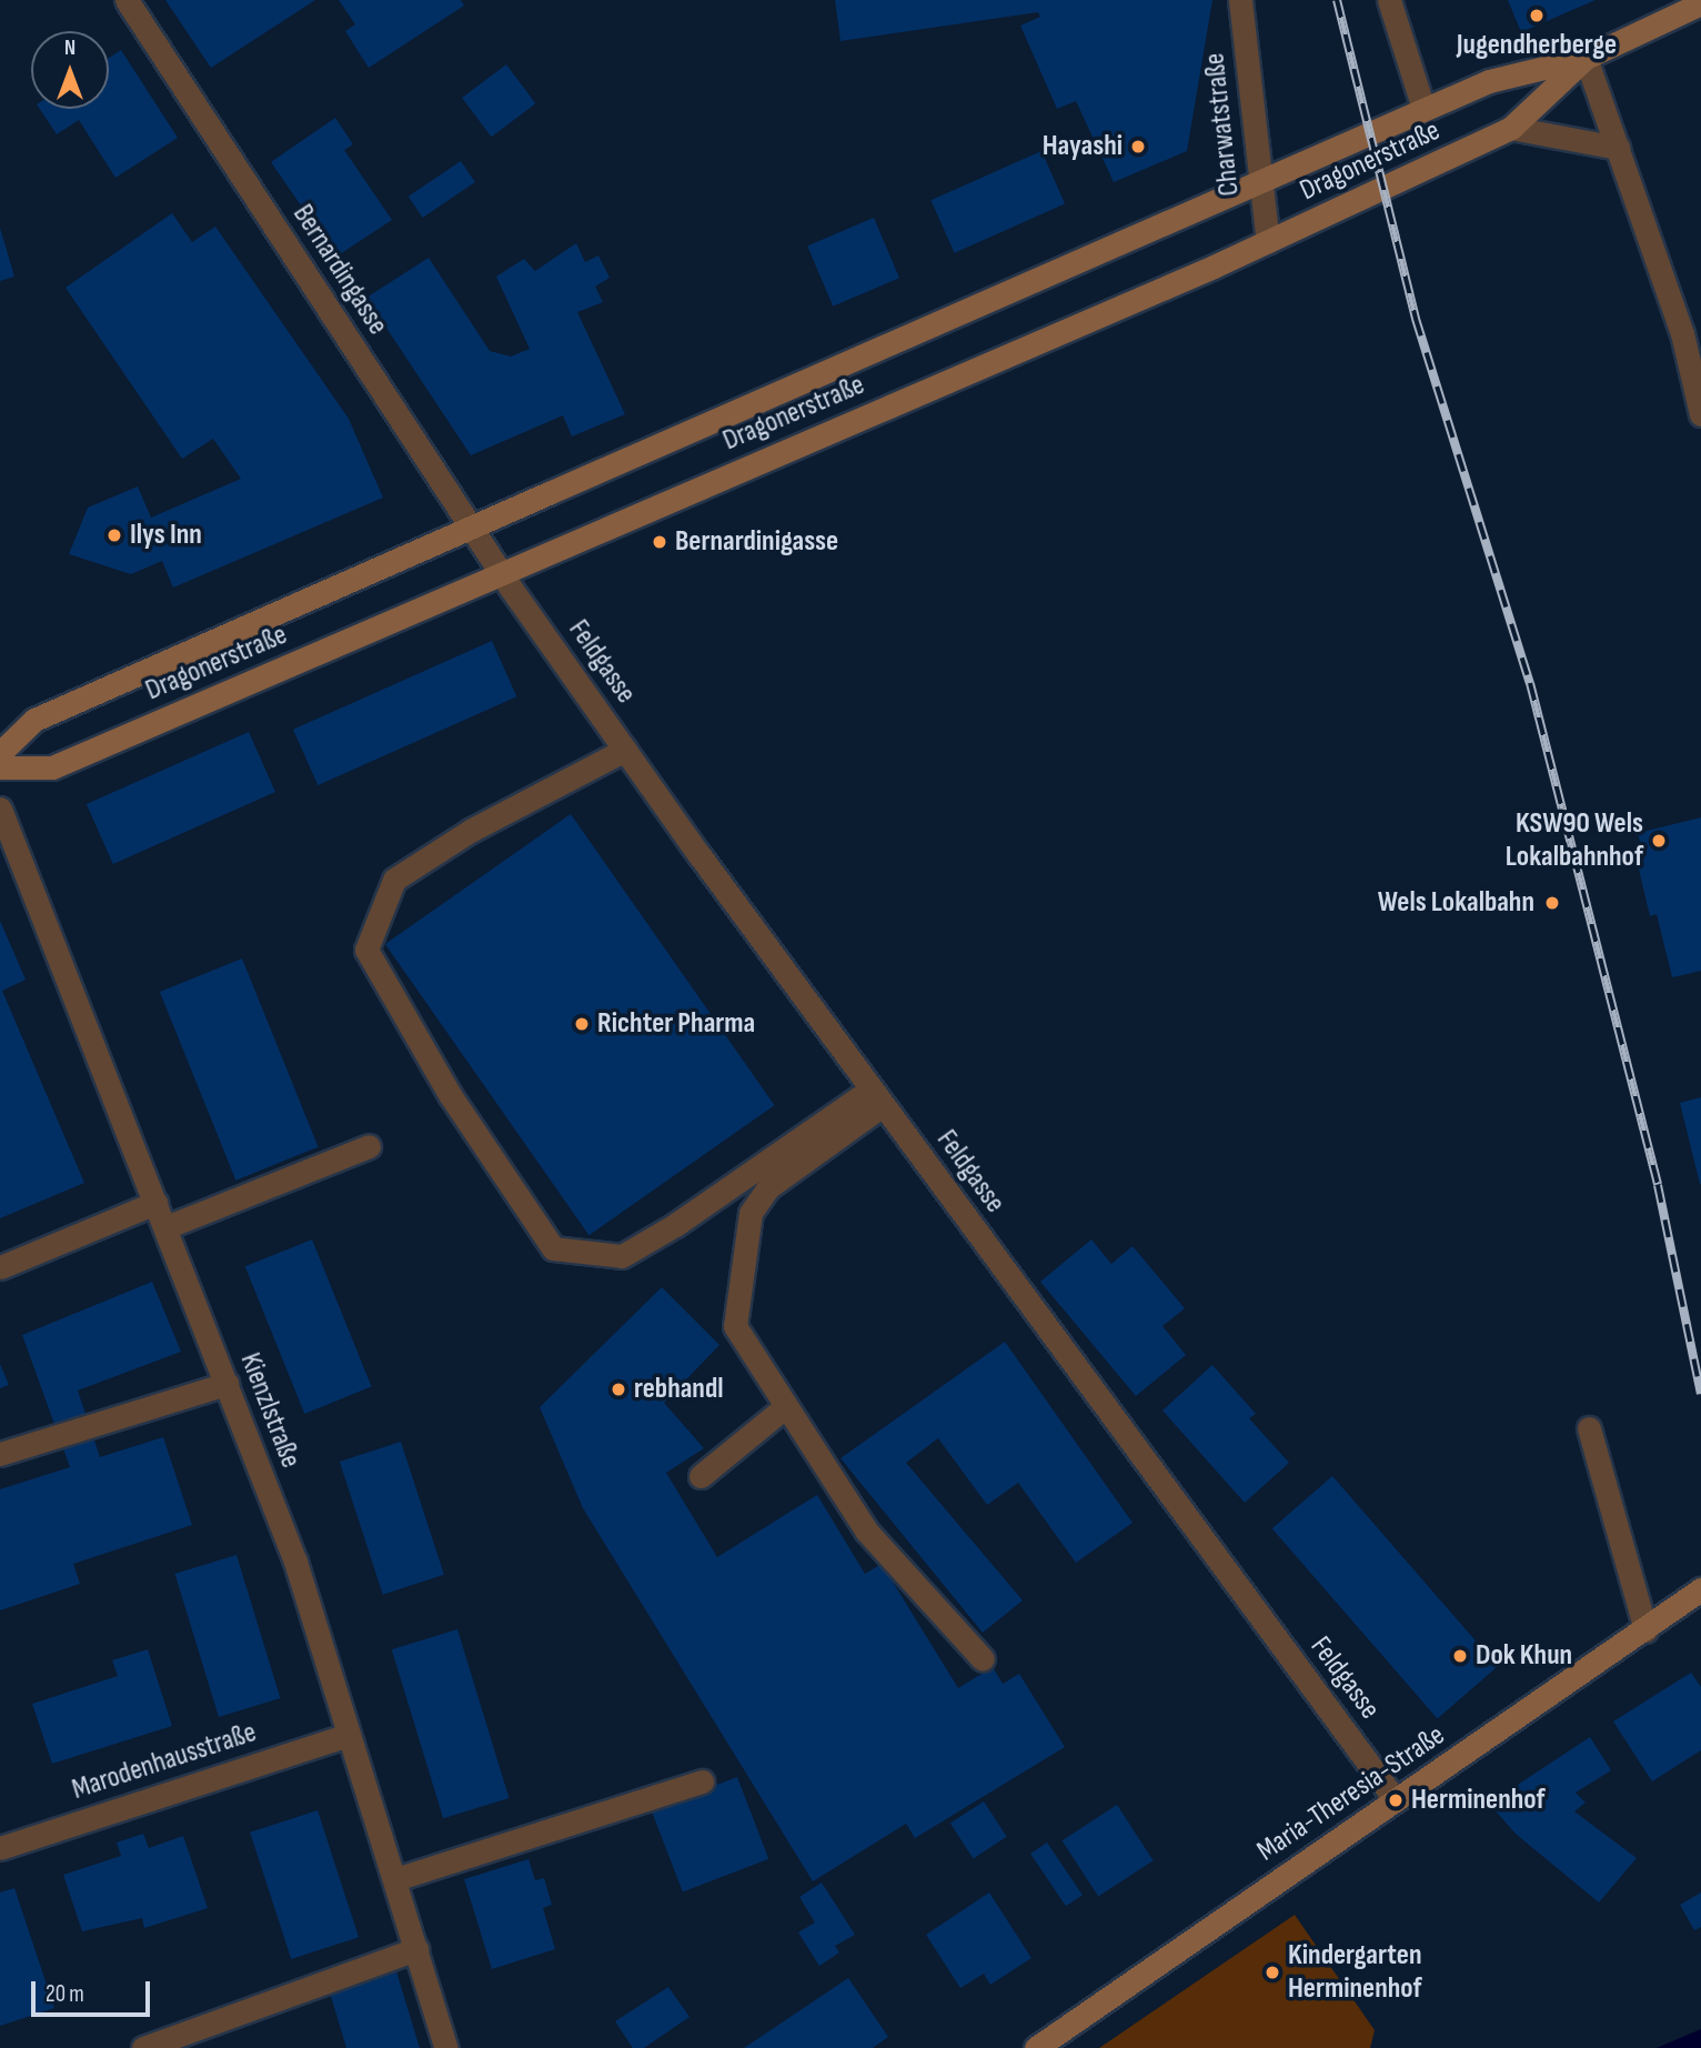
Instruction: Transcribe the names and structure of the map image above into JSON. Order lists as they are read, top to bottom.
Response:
{
  "streets": {
    "main road": ["Dragonerstraße", "Maria-Theresia-Straße"],
    "street": [
      "Charwatstraße",
      "Bernardingasse",
      "Feldgasse",
      "Kienzlstraße",
      "Marodenhausstraße"
    ]
  },
  "crossings": [
    ["Charwatstraße", "Dragonerstraße"],
    ["Dragonerstraße", "Bernardingasse"],
    ["Dragonerstraße", "Feldgasse"],
    ["Bernardingasse", "Feldgasse"],
    ["Feldgasse", "Maria-Theresia-Straße"],
    ["Kienzlstraße", "Marodenhausstraße"]
  ],
  "places": [
    "Jugendherberge",
    "Hayashi",
    "Ilys Inn",
    "Bernardinigasse",
    "KSW90 Wels Lokalbahnhof",
    "Wels Lokalbahn",
    "Richter Pharma",
    "rebhandl",
    "Dok Khun",
    "Herminenhof",
    "Kindergarten Herminenhof"
  ],
  "scale_bar": "20 m",
  "north": "top"
}
